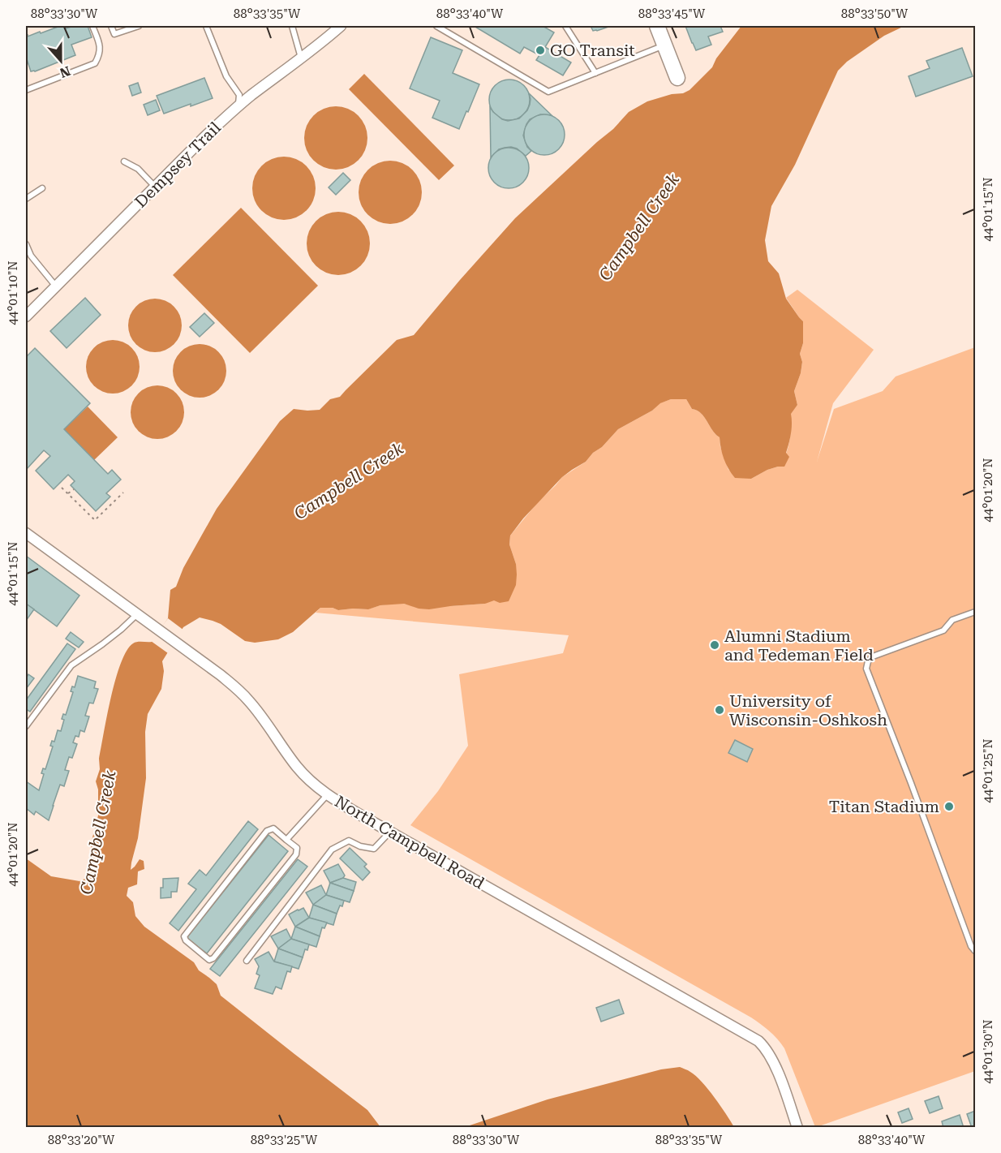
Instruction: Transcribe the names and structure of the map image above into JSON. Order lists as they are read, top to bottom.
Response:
{
  "streets": {
    "street": ["Dempsey Trail", "North Campbell Road"]
  },
  "water": ["Campbell Creek"],
  "places": [
    "GO Transit",
    "Alumni Stadium and Tedeman Field",
    "University of Wisconsin-Oshkosh",
    "Titan Stadium"
  ],
  "north": "bottom",
  "coordinates": [
    "88°33'30\"W",
    "88°33'35\"W",
    "88°33'40\"W",
    "88°33'45\"W",
    "88°33'50\"W",
    "44°01'15\"N",
    "44°01'10\"N",
    "44°01'20\"N",
    "44°01'25\"N",
    "44°01'30\"N",
    "88°33'20\"W",
    "88°33'25\"W"
  ]
}
